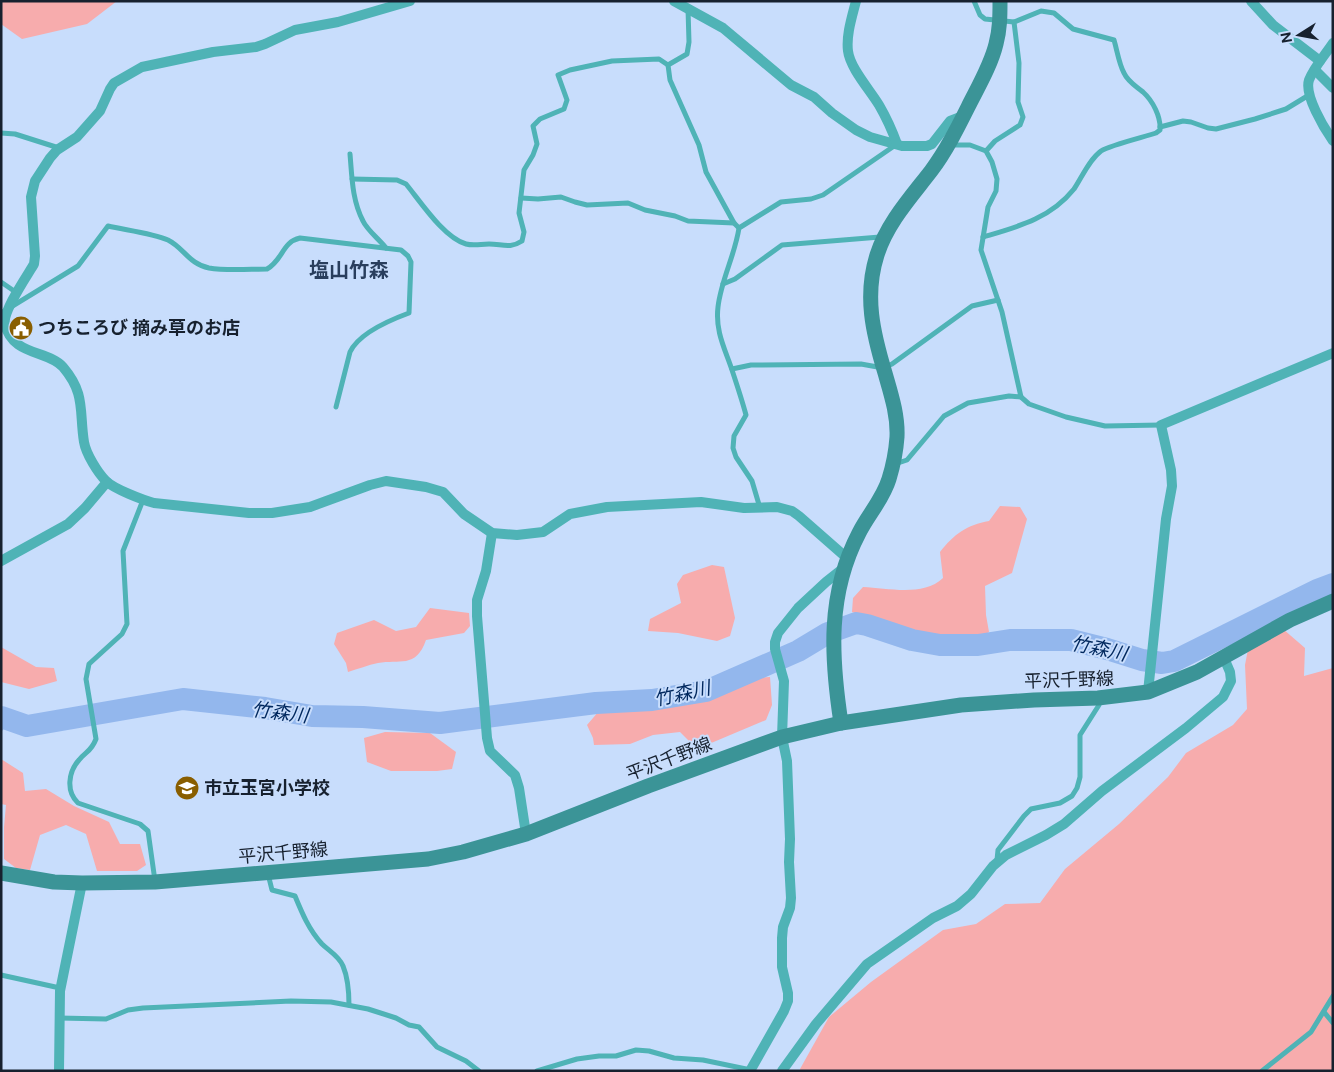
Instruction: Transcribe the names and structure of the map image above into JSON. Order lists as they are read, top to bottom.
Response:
{
  "streets": {
    "main road": ["平沢千野線"]
  },
  "districts": ["塩山竹森"],
  "water": ["竹森川"],
  "places": {
    "public building": ["つちころび 摘み草のお店"],
    "school or university": ["市立玉宮小学校"]
  },
  "north": "left"
}
